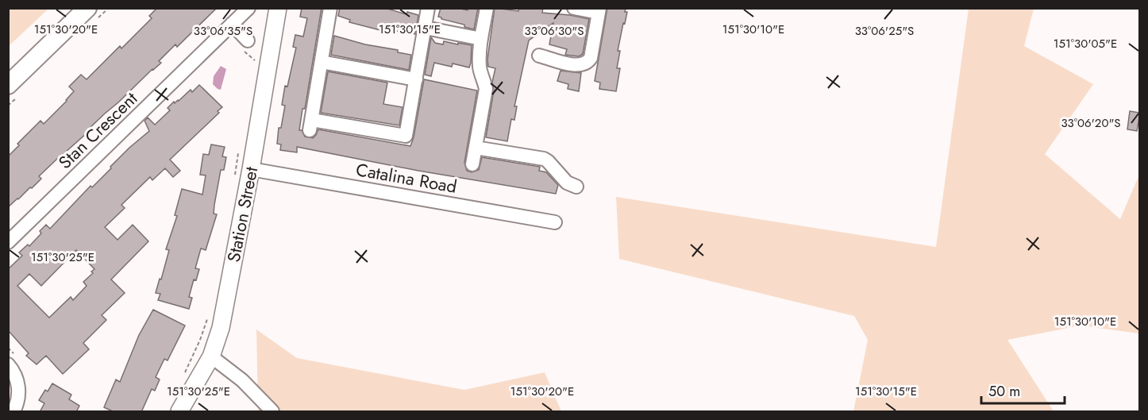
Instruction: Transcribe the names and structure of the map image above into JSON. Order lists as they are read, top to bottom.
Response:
{
  "streets": {
    "street": ["Stan Crescent", "Catalina Road", "Station Street"]
  },
  "crossings": [
    ["Catalina Road", "Station Street"]
  ],
  "scale_bar": "50 m",
  "coordinates": [
    "151°30'20\"E",
    "151°30'15\"E",
    "151°30'10\"E",
    "33°06'30\"S",
    "33°06'35\"S",
    "33°06'25\"S",
    "151°30'05\"E",
    "33°06'20\"S",
    "151°30'25\"E"
  ]
}
